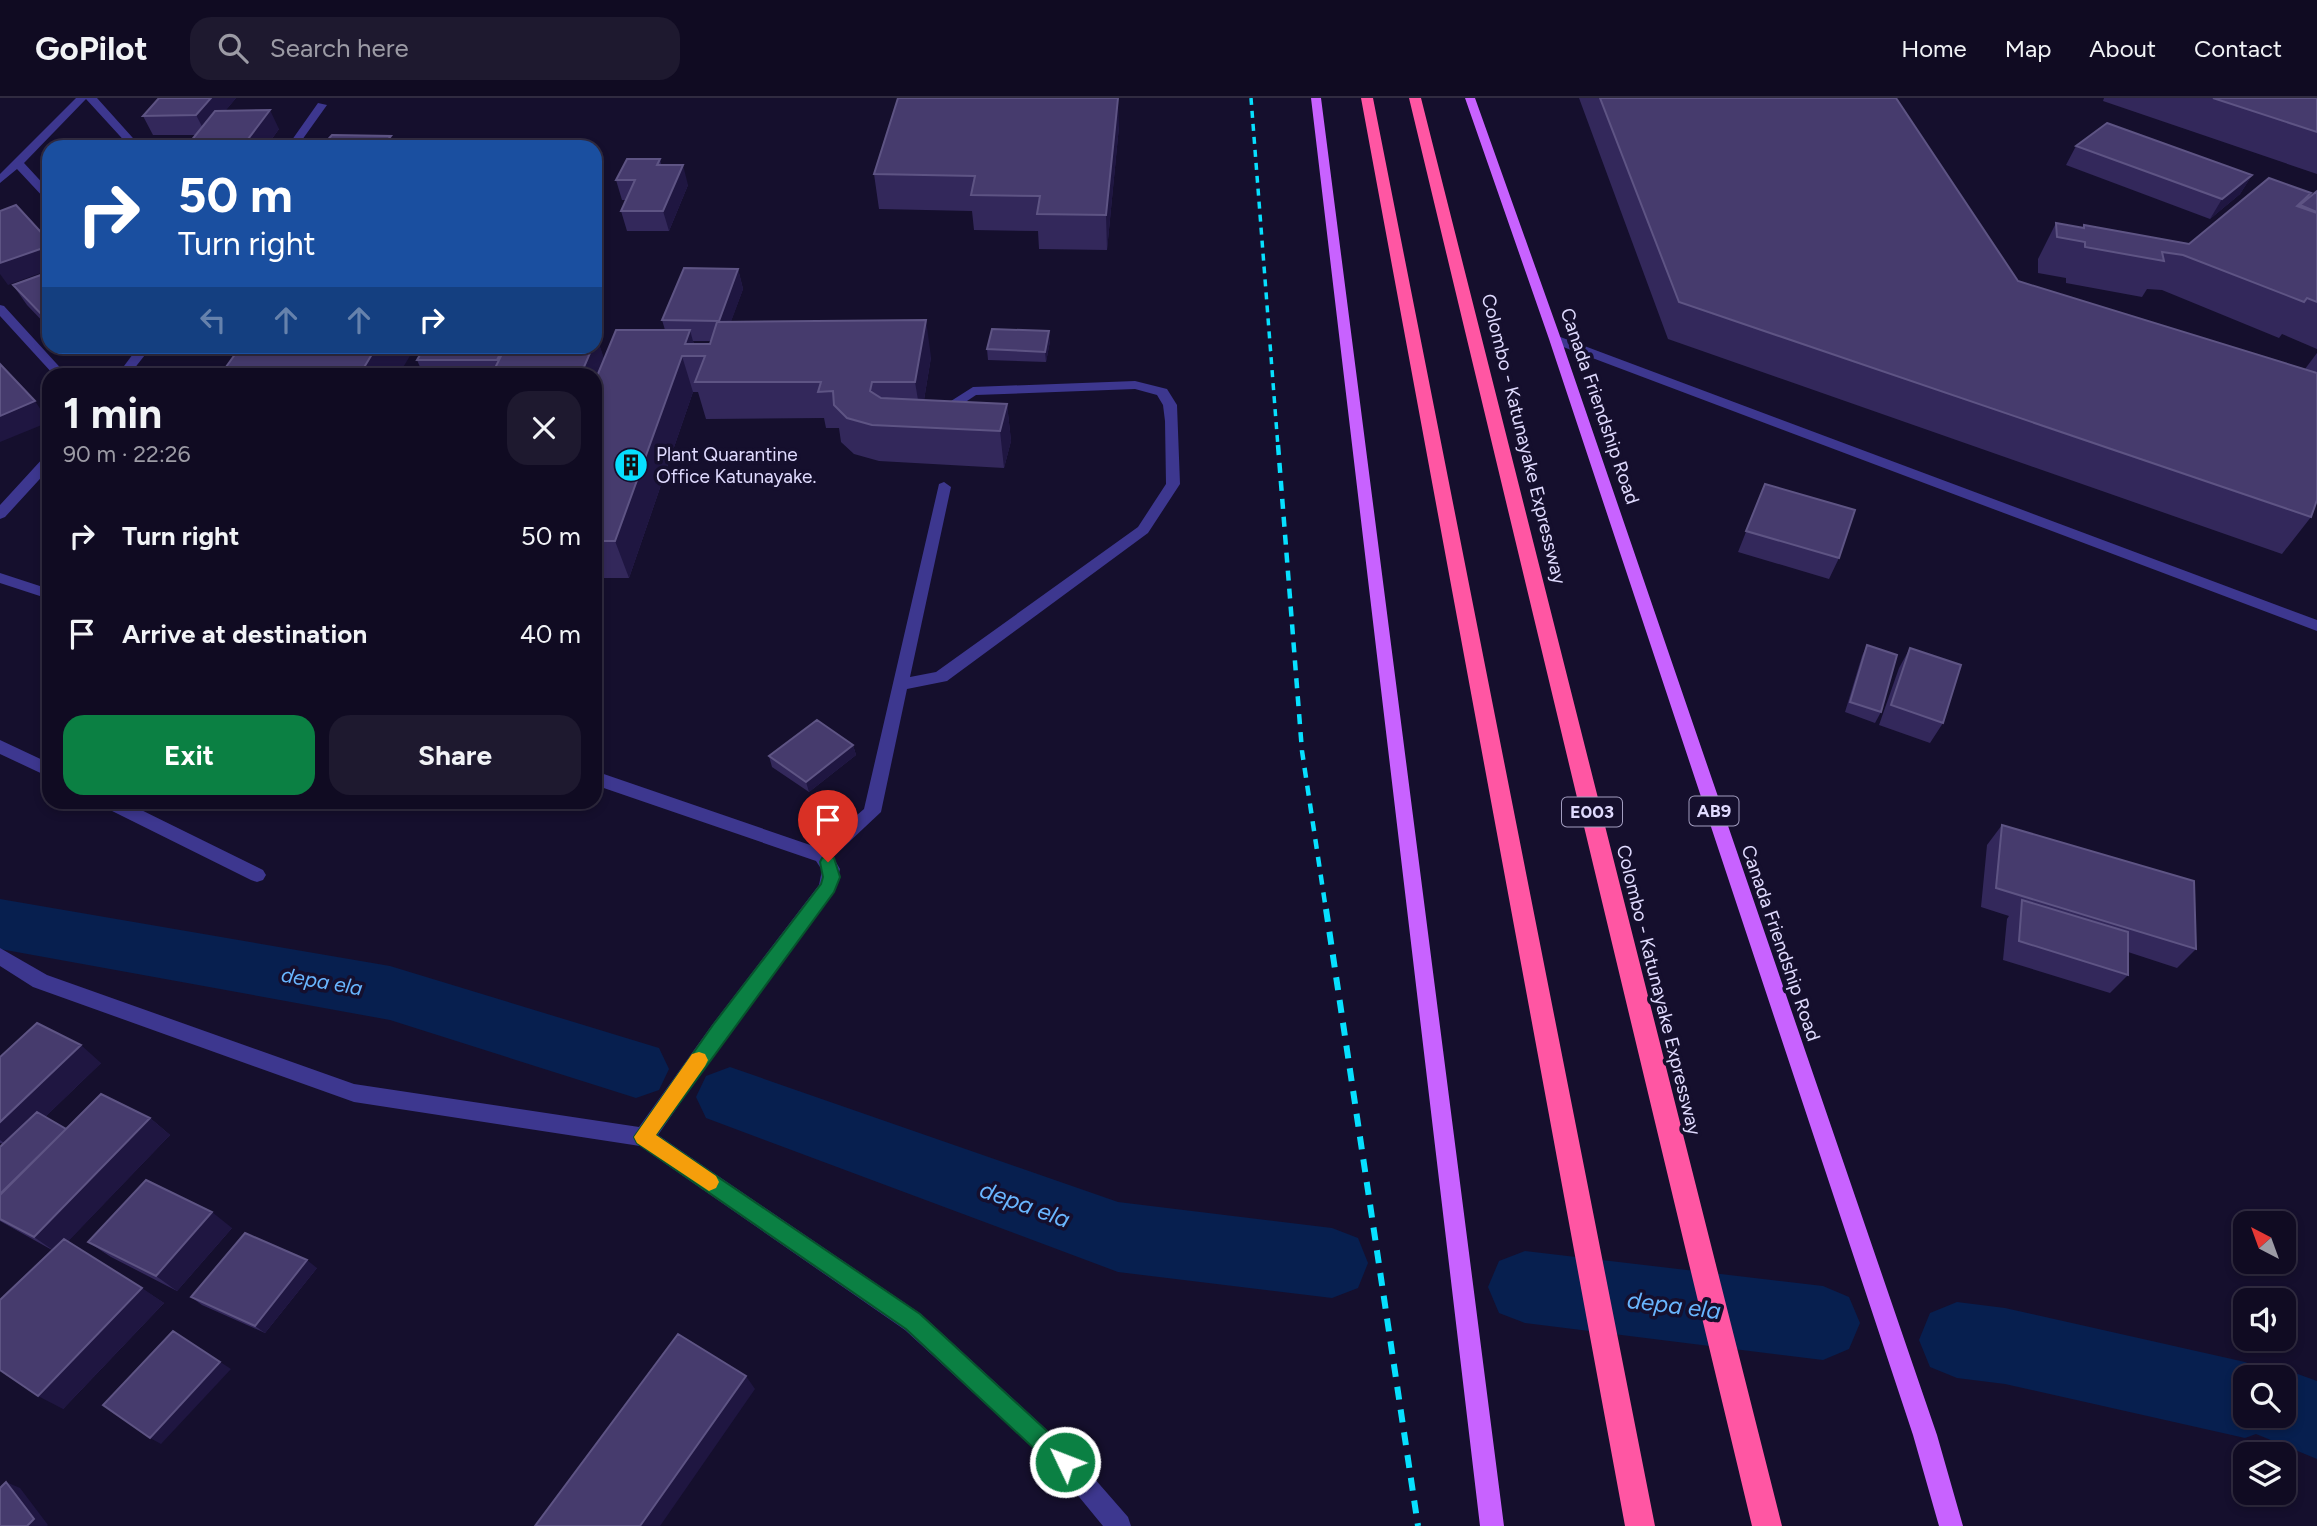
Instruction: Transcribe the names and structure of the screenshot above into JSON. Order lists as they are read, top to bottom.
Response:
{
  "streets": {
    "highway": ["Colombo - Katunayake Expressway", "E003"],
    "main road": ["Canada Friendship Road", "AB9"]
  },
  "water": ["depa ela"],
  "places": {
    "building": ["Plant Quarantine Office Katunayake."]
  },
  "north": "top left",
  "page": {
    "header": "GoPilot",
    "search": "Search here",
    "nav": [
      "Home",
      "Map",
      "About",
      "Contact"
    ],
    "turn": ["50 m", "Turn right"],
    "heading": ["1 min", "90 m · 22:26"],
    "list": [
      {
        "name": "Turn right",
        "value": "50 m"
      },
      {
        "name": "Arrive at destination",
        "value": "40 m"
      }
    ],
    "buttons": ["Exit", "Share"]
  }
}
